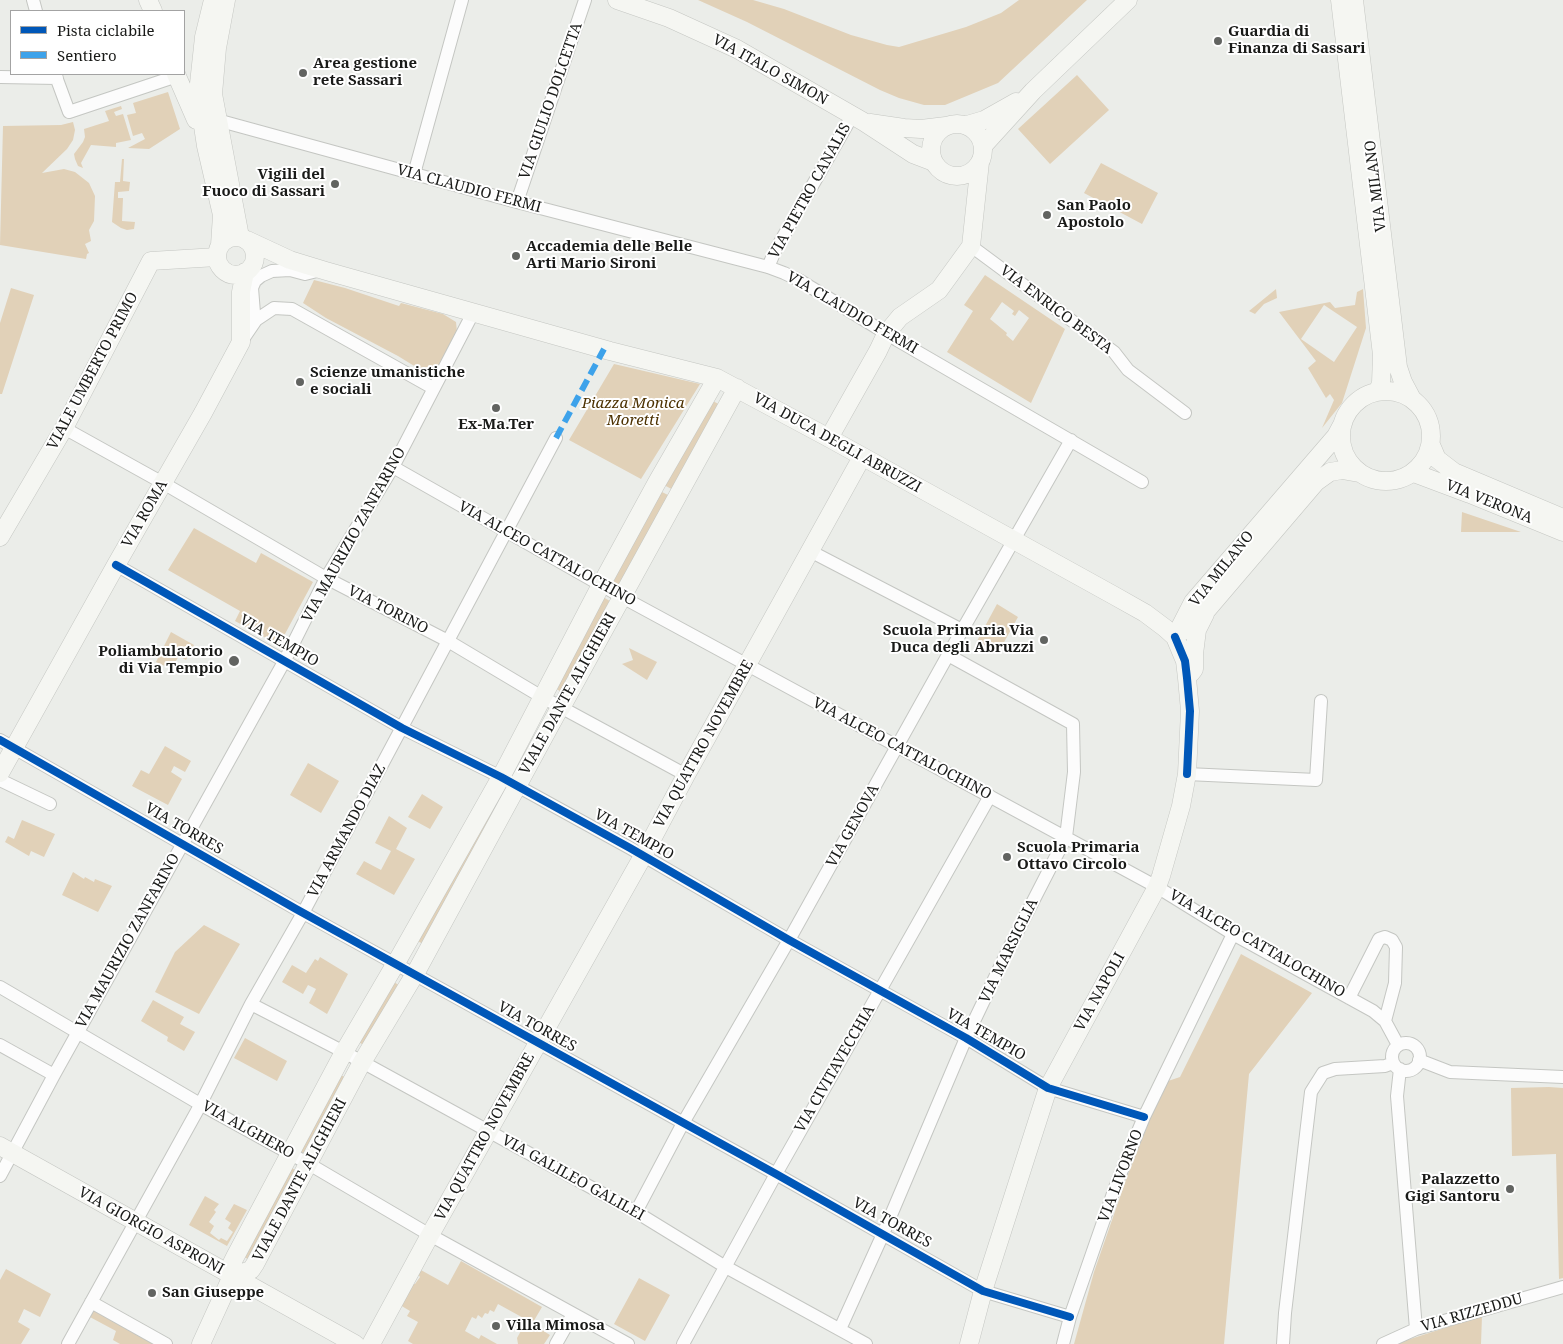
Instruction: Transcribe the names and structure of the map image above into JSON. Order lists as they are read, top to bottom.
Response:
{
  "streets": {
    "main road": [
      "VIA ITALO SIMON",
      "VIA MILANO",
      "VIALE UMBERTO PRIMO",
      "VIA DUCA DEGLI ABRUZZI",
      "VIA VERONA",
      "VIA ROMA",
      "VIALE DANTE ALIGHIERI",
      "VIA QUATTRO NOVEMBRE",
      "VIA NAPOLI",
      "VIA GIORGIO ASPRONI"
    ],
    "street": [
      "VIA GIULIO DOLCETTA",
      "VIA CLAUDIO FERMI",
      "VIA PIETRO CANALIS",
      "VIA ENRICO BESTA",
      "VIA MAURIZIO ZANFARINO",
      "VIA ALCEO CATTALOCHINO",
      "VIA TORINO",
      "VIA TEMPIO",
      "VIA GENOVA",
      "VIA TORRES",
      "VIA ARMANDO DIAZ",
      "VIA MARSIGLIA",
      "VIA CIVITAVECCHIA",
      "VIA ALGHERO",
      "VIA LIVORNO",
      "VIA GALILEO GALILEI",
      "VIA RIZZEDDU"
    ]
  },
  "crossings": [
    ["VIA ITALO SIMON", "VIA PIETRO CANALIS"],
    ["VIA GIULIO DOLCETTA", "VIA CLAUDIO FERMI"],
    ["VIA MILANO", "VIA DUCA DEGLI ABRUZZI"],
    ["VIA MILANO", "VIA VERONA"],
    ["VIA MILANO", "VIA NAPOLI"],
    ["VIA CLAUDIO FERMI", "VIA PIETRO CANALIS"],
    ["VIA CLAUDIO FERMI", "VIA GENOVA"],
    ["VIALE UMBERTO PRIMO", "VIA ROMA"],
    ["VIALE UMBERTO PRIMO", "VIA TORINO"],
    ["VIA DUCA DEGLI ABRUZZI", "VIA MAURIZIO ZANFARINO"],
    ["VIA DUCA DEGLI ABRUZZI", "VIALE DANTE ALIGHIERI"],
    ["VIA DUCA DEGLI ABRUZZI", "VIA QUATTRO NOVEMBRE"],
    ["VIA DUCA DEGLI ABRUZZI", "VIA GENOVA"],
    ["VIA DUCA DEGLI ABRUZZI", "VIA NAPOLI"],
    ["VIA ROMA", "VIA TORINO"],
    ["VIA ROMA", "VIA TEMPIO"],
    ["VIA ROMA", "VIA TORRES"],
    ["VIA MAURIZIO ZANFARINO", "VIA ALCEO CATTALOCHINO"],
    ["VIA MAURIZIO ZANFARINO", "VIA TORINO"],
    ["VIA MAURIZIO ZANFARINO", "VIA TEMPIO"],
    ["VIA MAURIZIO ZANFARINO", "VIA TORRES"],
    ["VIA MAURIZIO ZANFARINO", "VIA ALGHERO"],
    ["VIA MAURIZIO ZANFARINO", "VIA GIORGIO ASPRONI"],
    ["VIA ALCEO CATTALOCHINO", "VIALE DANTE ALIGHIERI"],
    ["VIA ALCEO CATTALOCHINO", "VIA QUATTRO NOVEMBRE"],
    ["VIA ALCEO CATTALOCHINO", "VIA GENOVA"],
    ["VIA ALCEO CATTALOCHINO", "VIA ARMANDO DIAZ"],
    ["VIA ALCEO CATTALOCHINO", "VIA MARSIGLIA"],
    ["VIA ALCEO CATTALOCHINO", "VIA NAPOLI"],
    ["VIA ALCEO CATTALOCHINO", "VIA CIVITAVECCHIA"],
    ["VIA ALCEO CATTALOCHINO", "VIA LIVORNO"],
    ["VIA TORINO", "VIALE DANTE ALIGHIERI"],
    ["VIA TORINO", "VIA QUATTRO NOVEMBRE"],
    ["VIA TORINO", "VIA ARMANDO DIAZ"],
    ["VIA TEMPIO", "VIALE DANTE ALIGHIERI"],
    ["VIA TEMPIO", "VIA QUATTRO NOVEMBRE"],
    ["VIA TEMPIO", "VIA GENOVA"],
    ["VIA TEMPIO", "VIA ARMANDO DIAZ"],
    ["VIA TEMPIO", "VIA MARSIGLIA"],
    ["VIA TEMPIO", "VIA NAPOLI"],
    ["VIA TEMPIO", "VIA CIVITAVECCHIA"],
    ["VIA TEMPIO", "VIA LIVORNO"],
    ["VIALE DANTE ALIGHIERI", "VIA TORRES"],
    ["VIALE DANTE ALIGHIERI", "VIA ALGHERO"],
    ["VIALE DANTE ALIGHIERI", "VIA GALILEO GALILEI"],
    ["VIALE DANTE ALIGHIERI", "VIA GIORGIO ASPRONI"],
    ["VIA QUATTRO NOVEMBRE", "VIA TORRES"],
    ["VIA QUATTRO NOVEMBRE", "VIA ALGHERO"],
    ["VIA QUATTRO NOVEMBRE", "VIA GALILEO GALILEI"],
    ["VIA GENOVA", "VIA TORRES"],
    ["VIA GENOVA", "VIA MARSIGLIA"],
    ["VIA GENOVA", "VIA GALILEO GALILEI"],
    ["VIA TORRES", "VIA ARMANDO DIAZ"],
    ["VIA TORRES", "VIA MARSIGLIA"],
    ["VIA TORRES", "VIA NAPOLI"],
    ["VIA TORRES", "VIA CIVITAVECCHIA"],
    ["VIA TORRES", "VIA LIVORNO"],
    ["VIA ARMANDO DIAZ", "VIA ALGHERO"],
    ["VIA ARMANDO DIAZ", "VIA GALILEO GALILEI"],
    ["VIA ARMANDO DIAZ", "VIA GIORGIO ASPRONI"],
    ["VIA MARSIGLIA", "VIA GALILEO GALILEI"],
    ["VIA CIVITAVECCHIA", "VIA GALILEO GALILEI"]
  ],
  "parks": ["Piazza Monica Moretti"],
  "places": [
    "Guardia di Finanza di Sassari",
    "Area gestione rete Sassari",
    "Vigili del Fuoco di Sassari",
    "San Paolo Apostolo",
    "Accademia delle Belle Arti Mario Sironi",
    "Scienze umanistiche e sociali",
    "Ex-Ma.Ter",
    "Scuola Primaria Via Duca degli Abruzzi",
    "Poliambulatorio di Via Tempio",
    "Scuola Primaria Ottavo Circolo",
    "Palazzetto Gigi Santoru",
    "San Giuseppe",
    "Villa Mimosa"
  ],
  "legend": ["Pista ciclabile", "Sentiero"]
}
